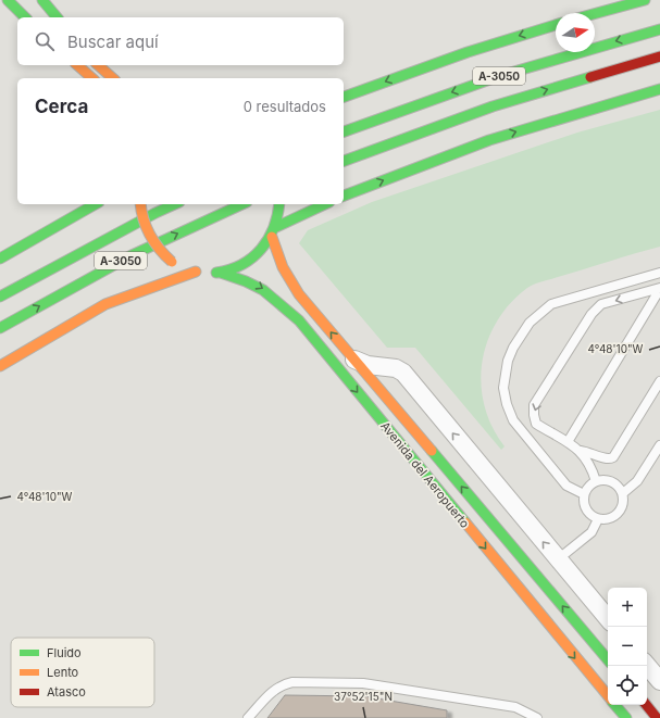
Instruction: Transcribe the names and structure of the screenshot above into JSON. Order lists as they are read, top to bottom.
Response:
{
  "streets": {
    "main road": ["A-3050", "Avenida del Aeropuerto"]
  },
  "legend": ["Fluido", "Lento", "Atasco"],
  "north": "right",
  "page": {
    "search": "Buscar aquí",
    "heading": ["Cerca", "0 resultados"],
    "map_buttons": ["+", "−"]
  },
  "coordinates": ["4°48'10\"W", "37°52'15\"N"]
}
